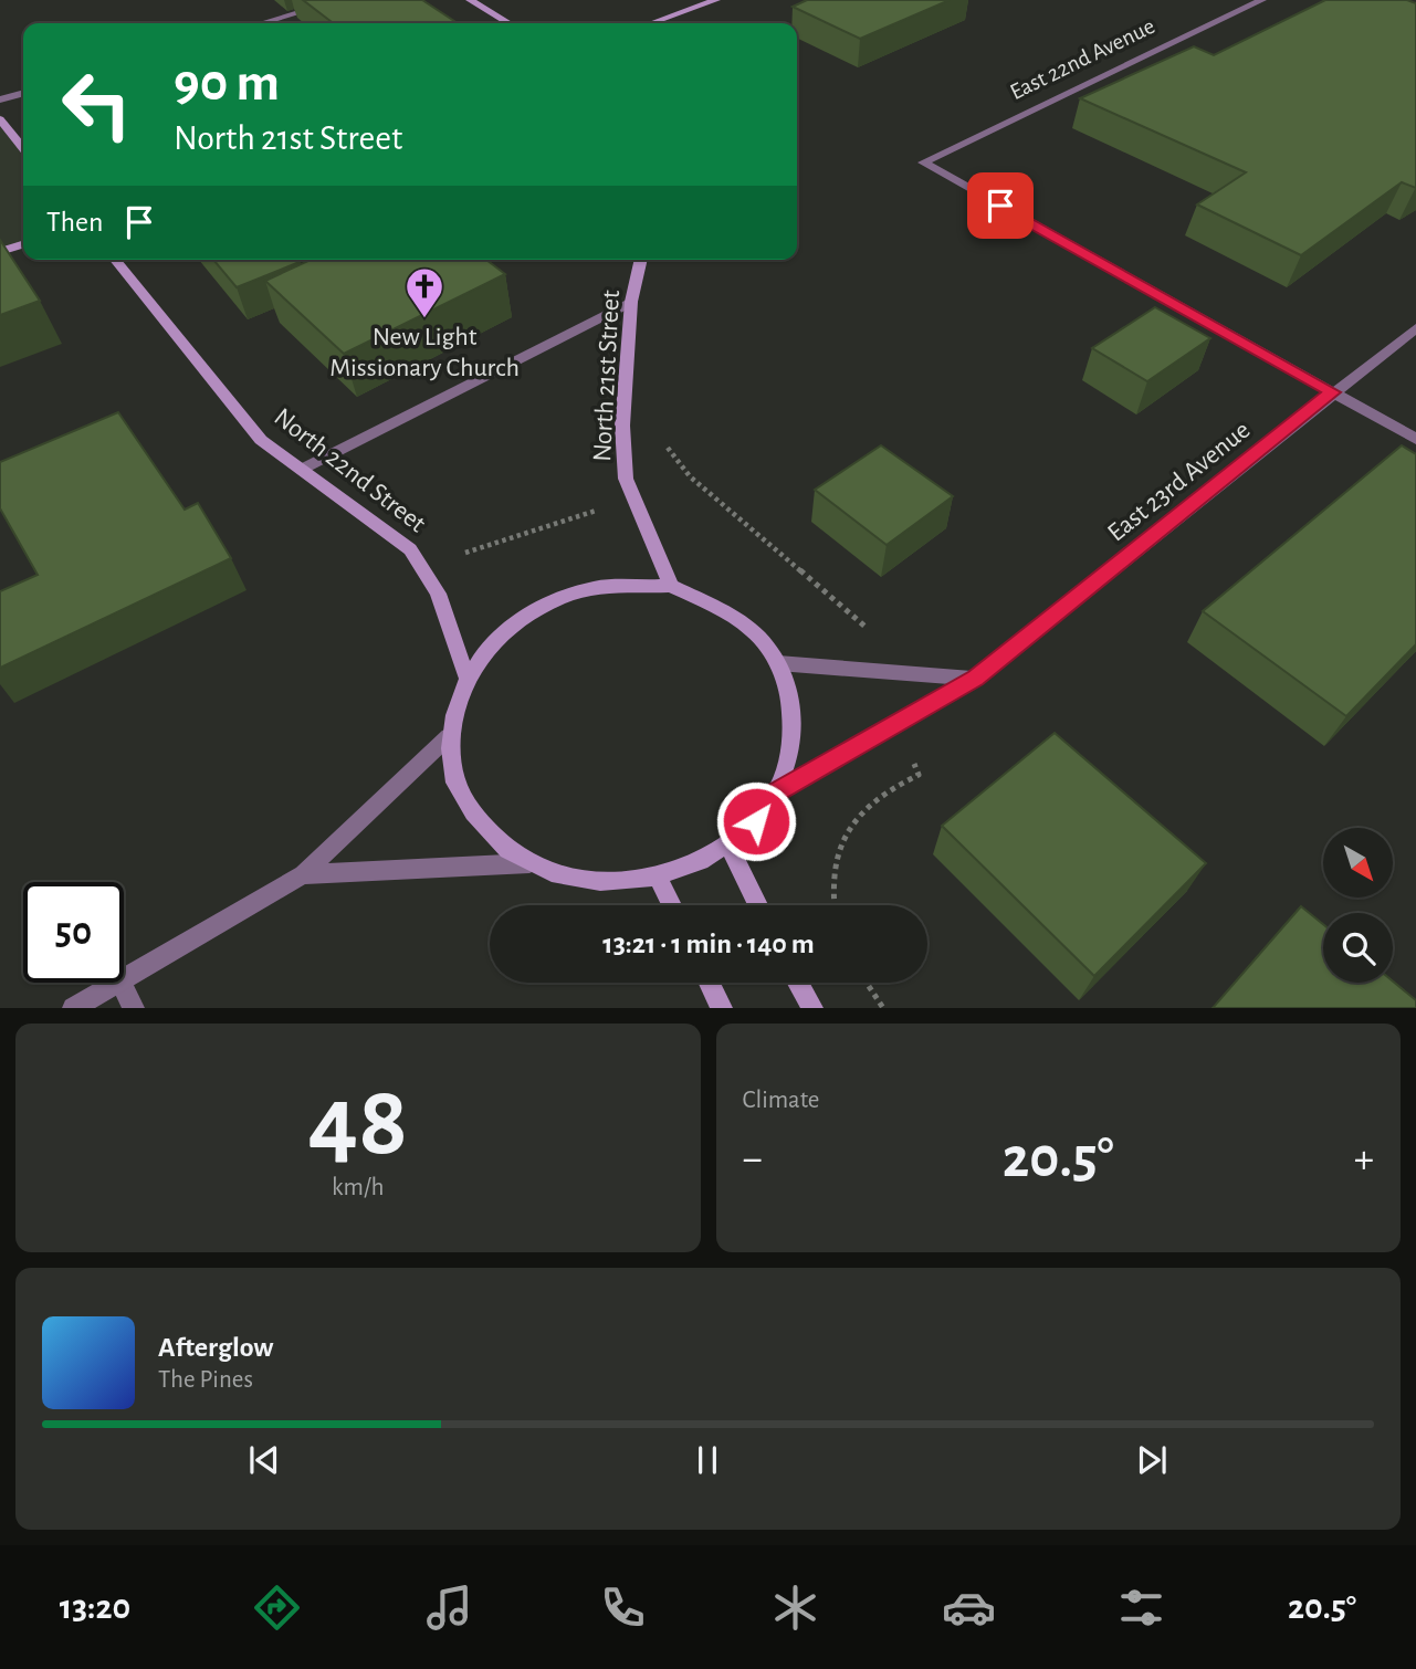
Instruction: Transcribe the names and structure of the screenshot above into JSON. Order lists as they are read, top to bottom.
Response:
{
  "streets": {
    "main road": ["North 21st Street", "North 22nd Street"],
    "street": ["East 22nd Avenue", "East 23rd Avenue"]
  },
  "crossings": [
    ["East 22nd Avenue", "East 23rd Avenue"]
  ],
  "places": {
    "church": ["New Light Missionary Church"]
  },
  "north": "bottom right",
  "page": {
    "turn": ["90 m", "North 21st Street"],
    "then": "Then",
    "limit": "50",
    "trip": "13:21 · 1 min · 140 m",
    "tile": [
      ["48", "km/h"],
      "Climate"
    ],
    "heat": ["−", "20.5°", "+"],
    "song": ["Afterglow", "The Pines"],
    "tabs": ["13:20", "20.5°"]
  }
}
